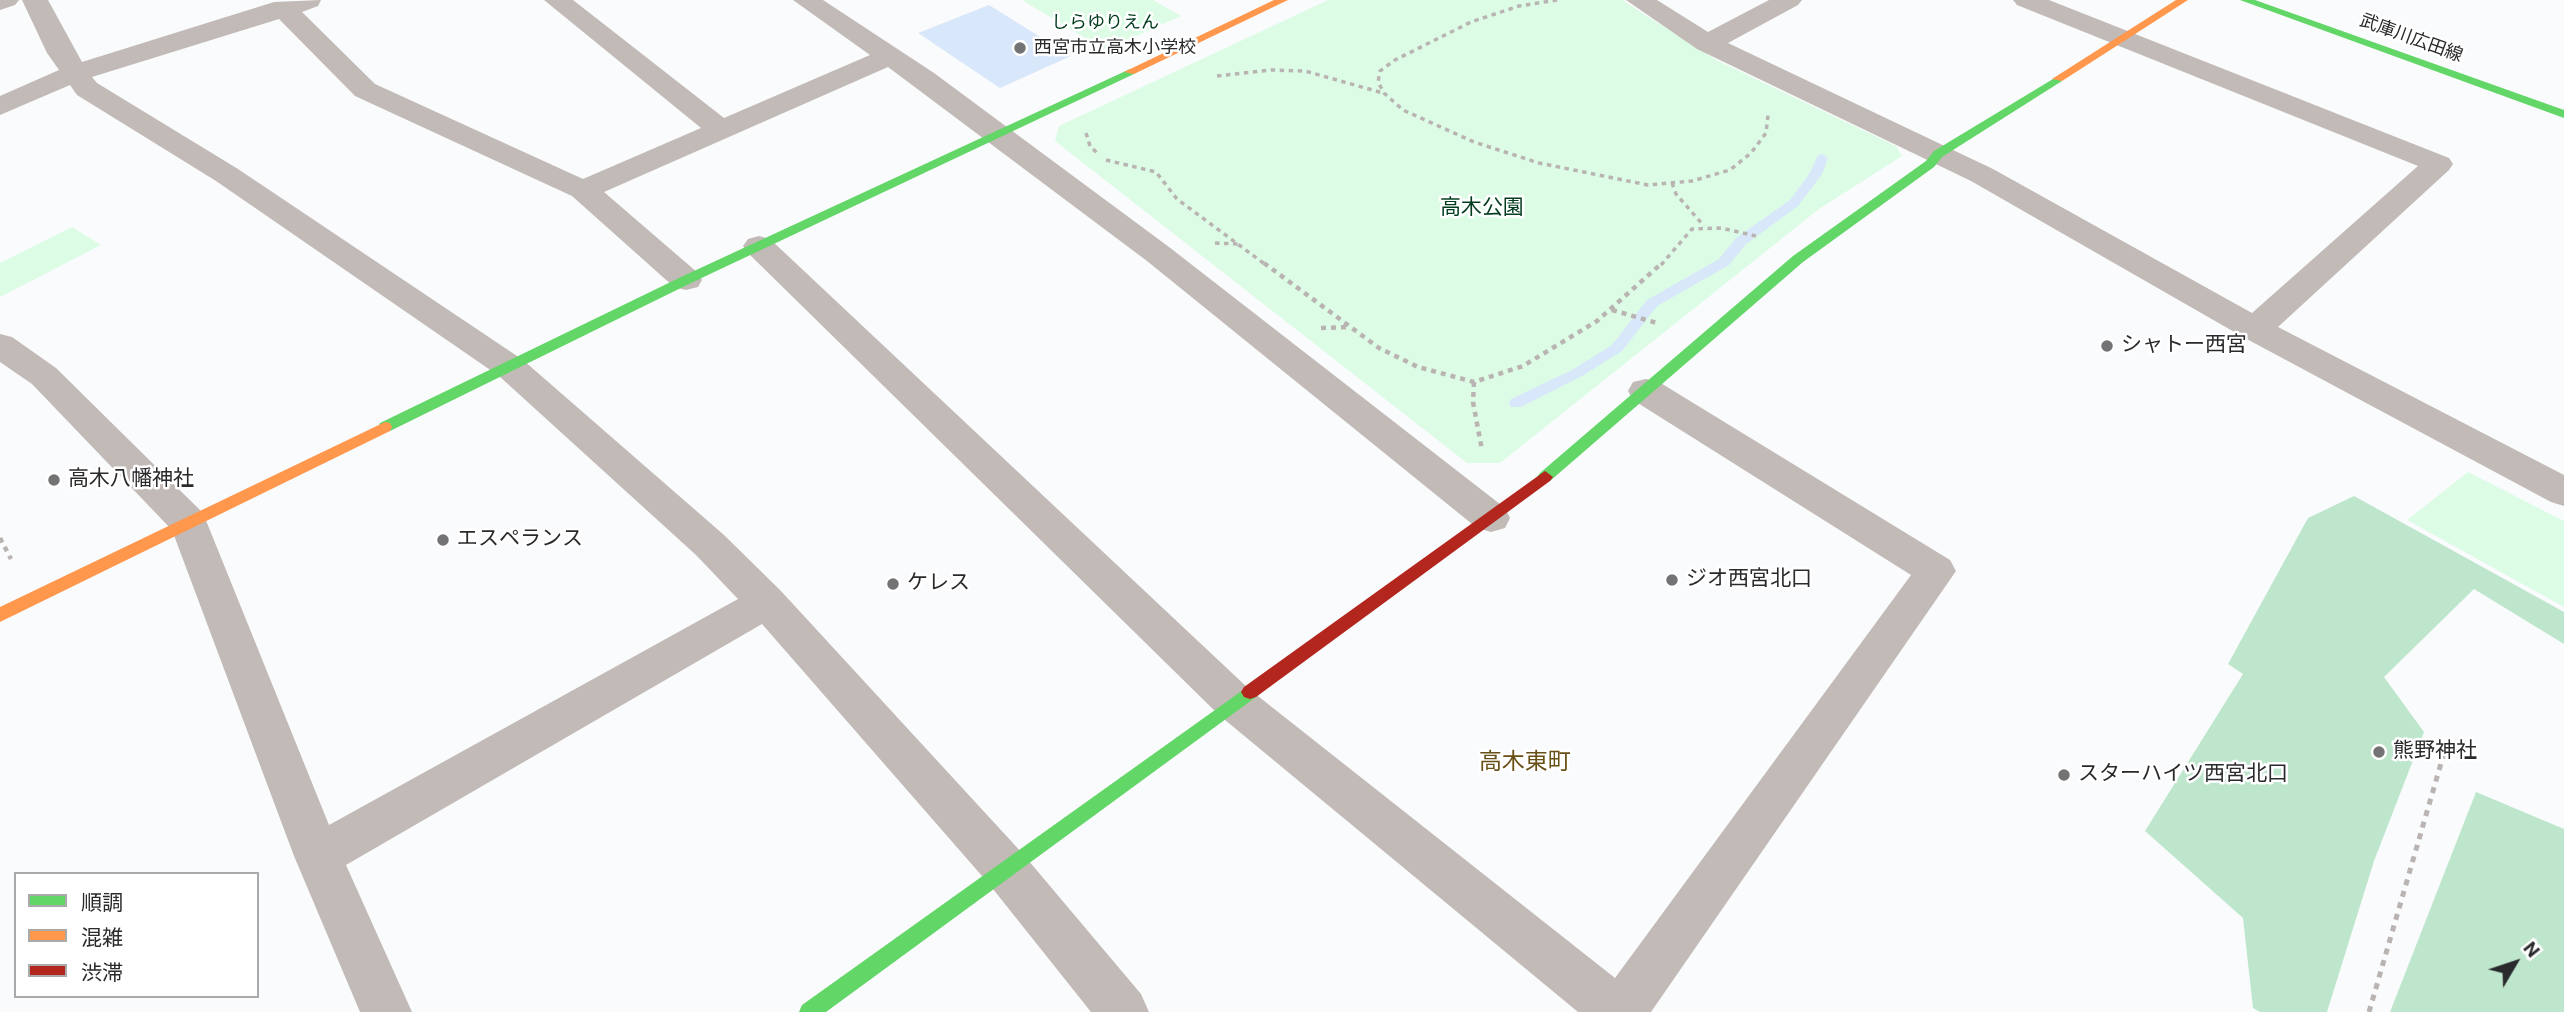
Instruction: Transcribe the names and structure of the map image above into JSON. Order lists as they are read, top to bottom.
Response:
{
  "streets": {
    "street": ["武庫川広田線"]
  },
  "districts": ["高木東町"],
  "parks": ["しらゆりえん", "高木公園"],
  "places": [
    "西宮市立高木小学校",
    "シャトー西宮",
    "高木八幡神社",
    "エスペランス",
    "ジオ西宮北口",
    "ケレス",
    "熊野神社",
    "スターハイツ西宮北口"
  ],
  "legend": ["順調", "混雑", "渋滞"],
  "north": "top right"
}
